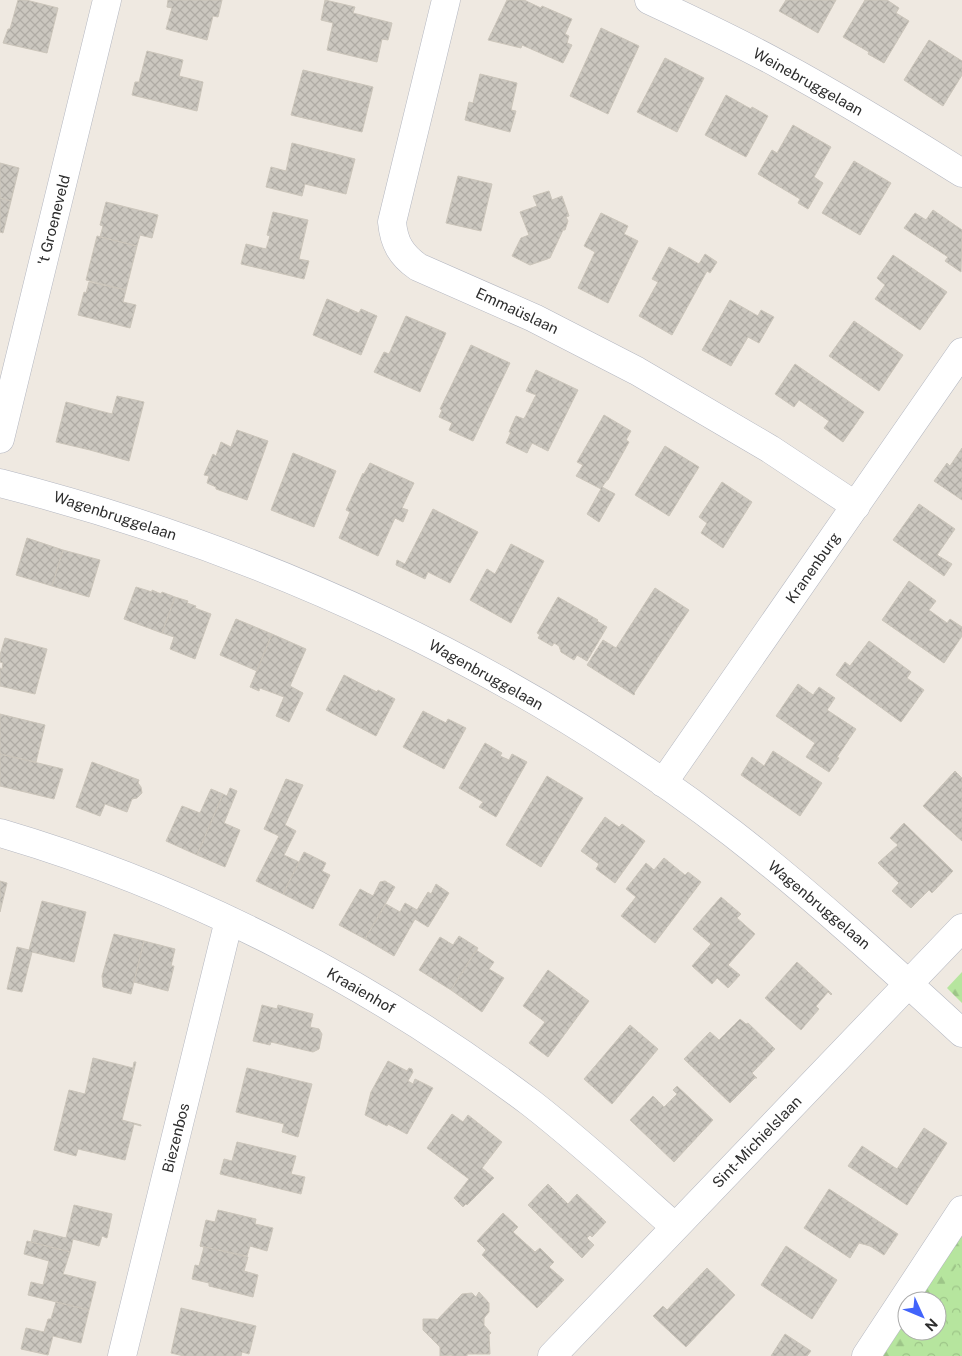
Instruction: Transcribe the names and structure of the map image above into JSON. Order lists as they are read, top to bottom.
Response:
{
  "streets": {
    "street": [
      "Weinebruggelaan",
      "'t Groeneveld",
      "Emmaüslaan",
      "Wagenbruggelaan",
      "Kranenburg",
      "Kraaienhof",
      "Biezenbos",
      "Sint-Michielslaan"
    ]
  },
  "crossings": [
    ["Emmaüslaan", "Kranenburg"],
    ["Wagenbruggelaan", "Kranenburg"],
    ["Wagenbruggelaan", "Sint-Michielslaan"],
    ["Kraaienhof", "Biezenbos"],
    ["Kraaienhof", "Sint-Michielslaan"]
  ],
  "north": "bottom right"
}
